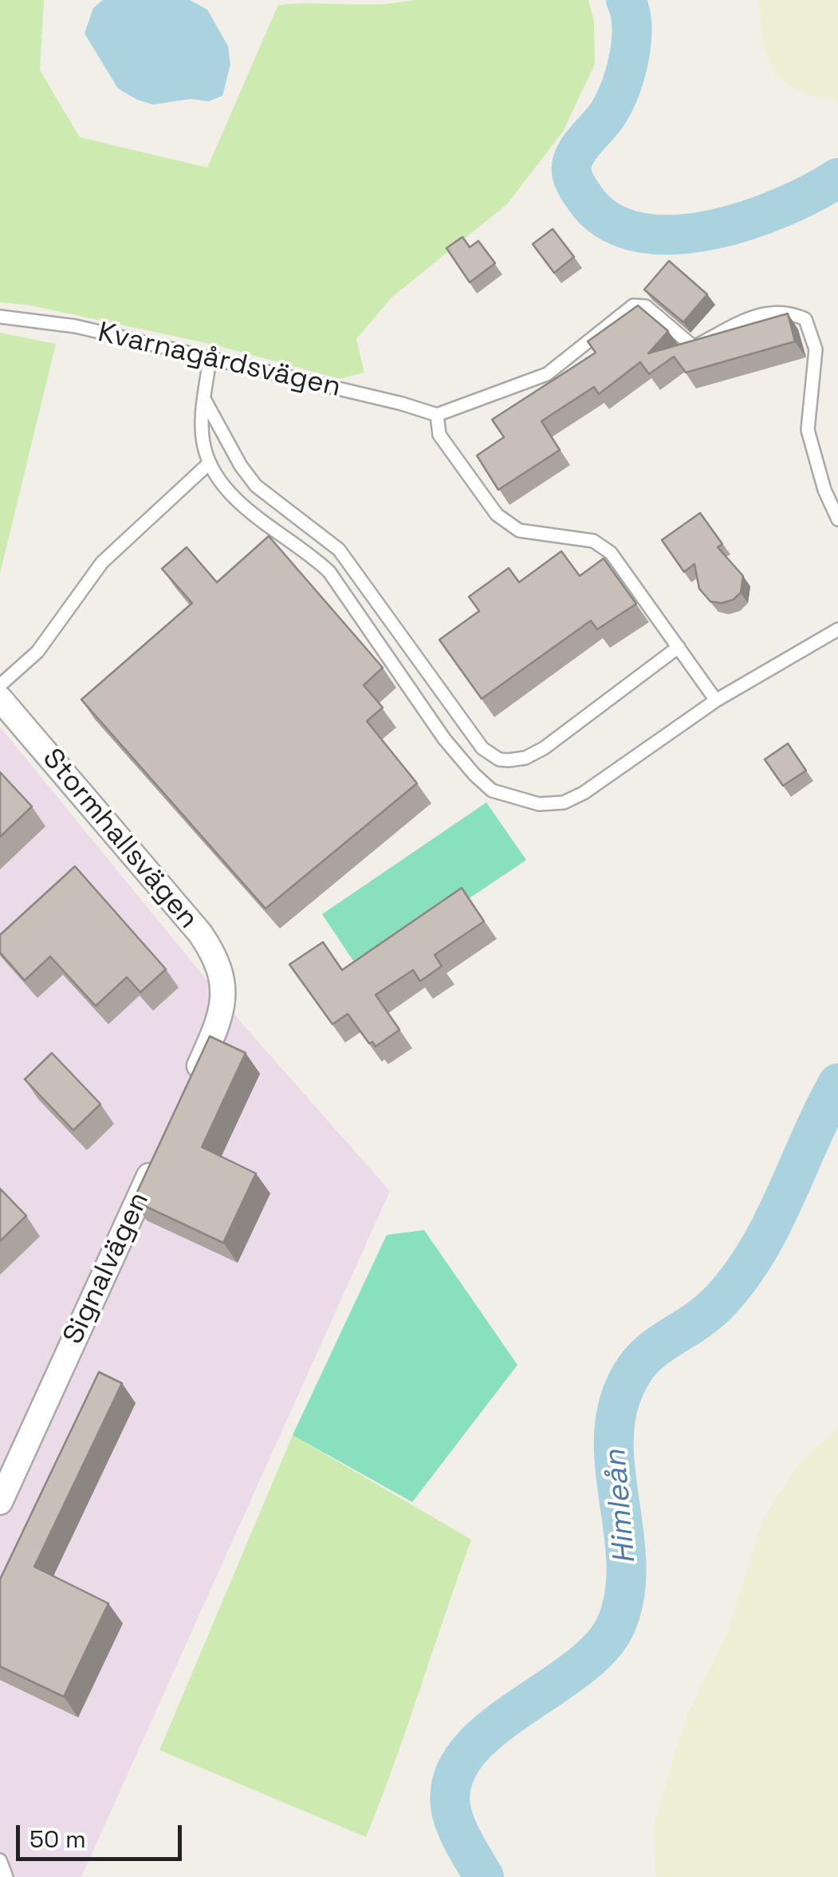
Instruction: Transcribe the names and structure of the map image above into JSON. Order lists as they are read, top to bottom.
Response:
{
  "streets": {
    "street": ["Stormhallsvägen", "Signalvägen"],
    "lane": ["Kvarnagårdsvägen"]
  },
  "water": ["Himleån"],
  "scale_bar": "50 m"
}
